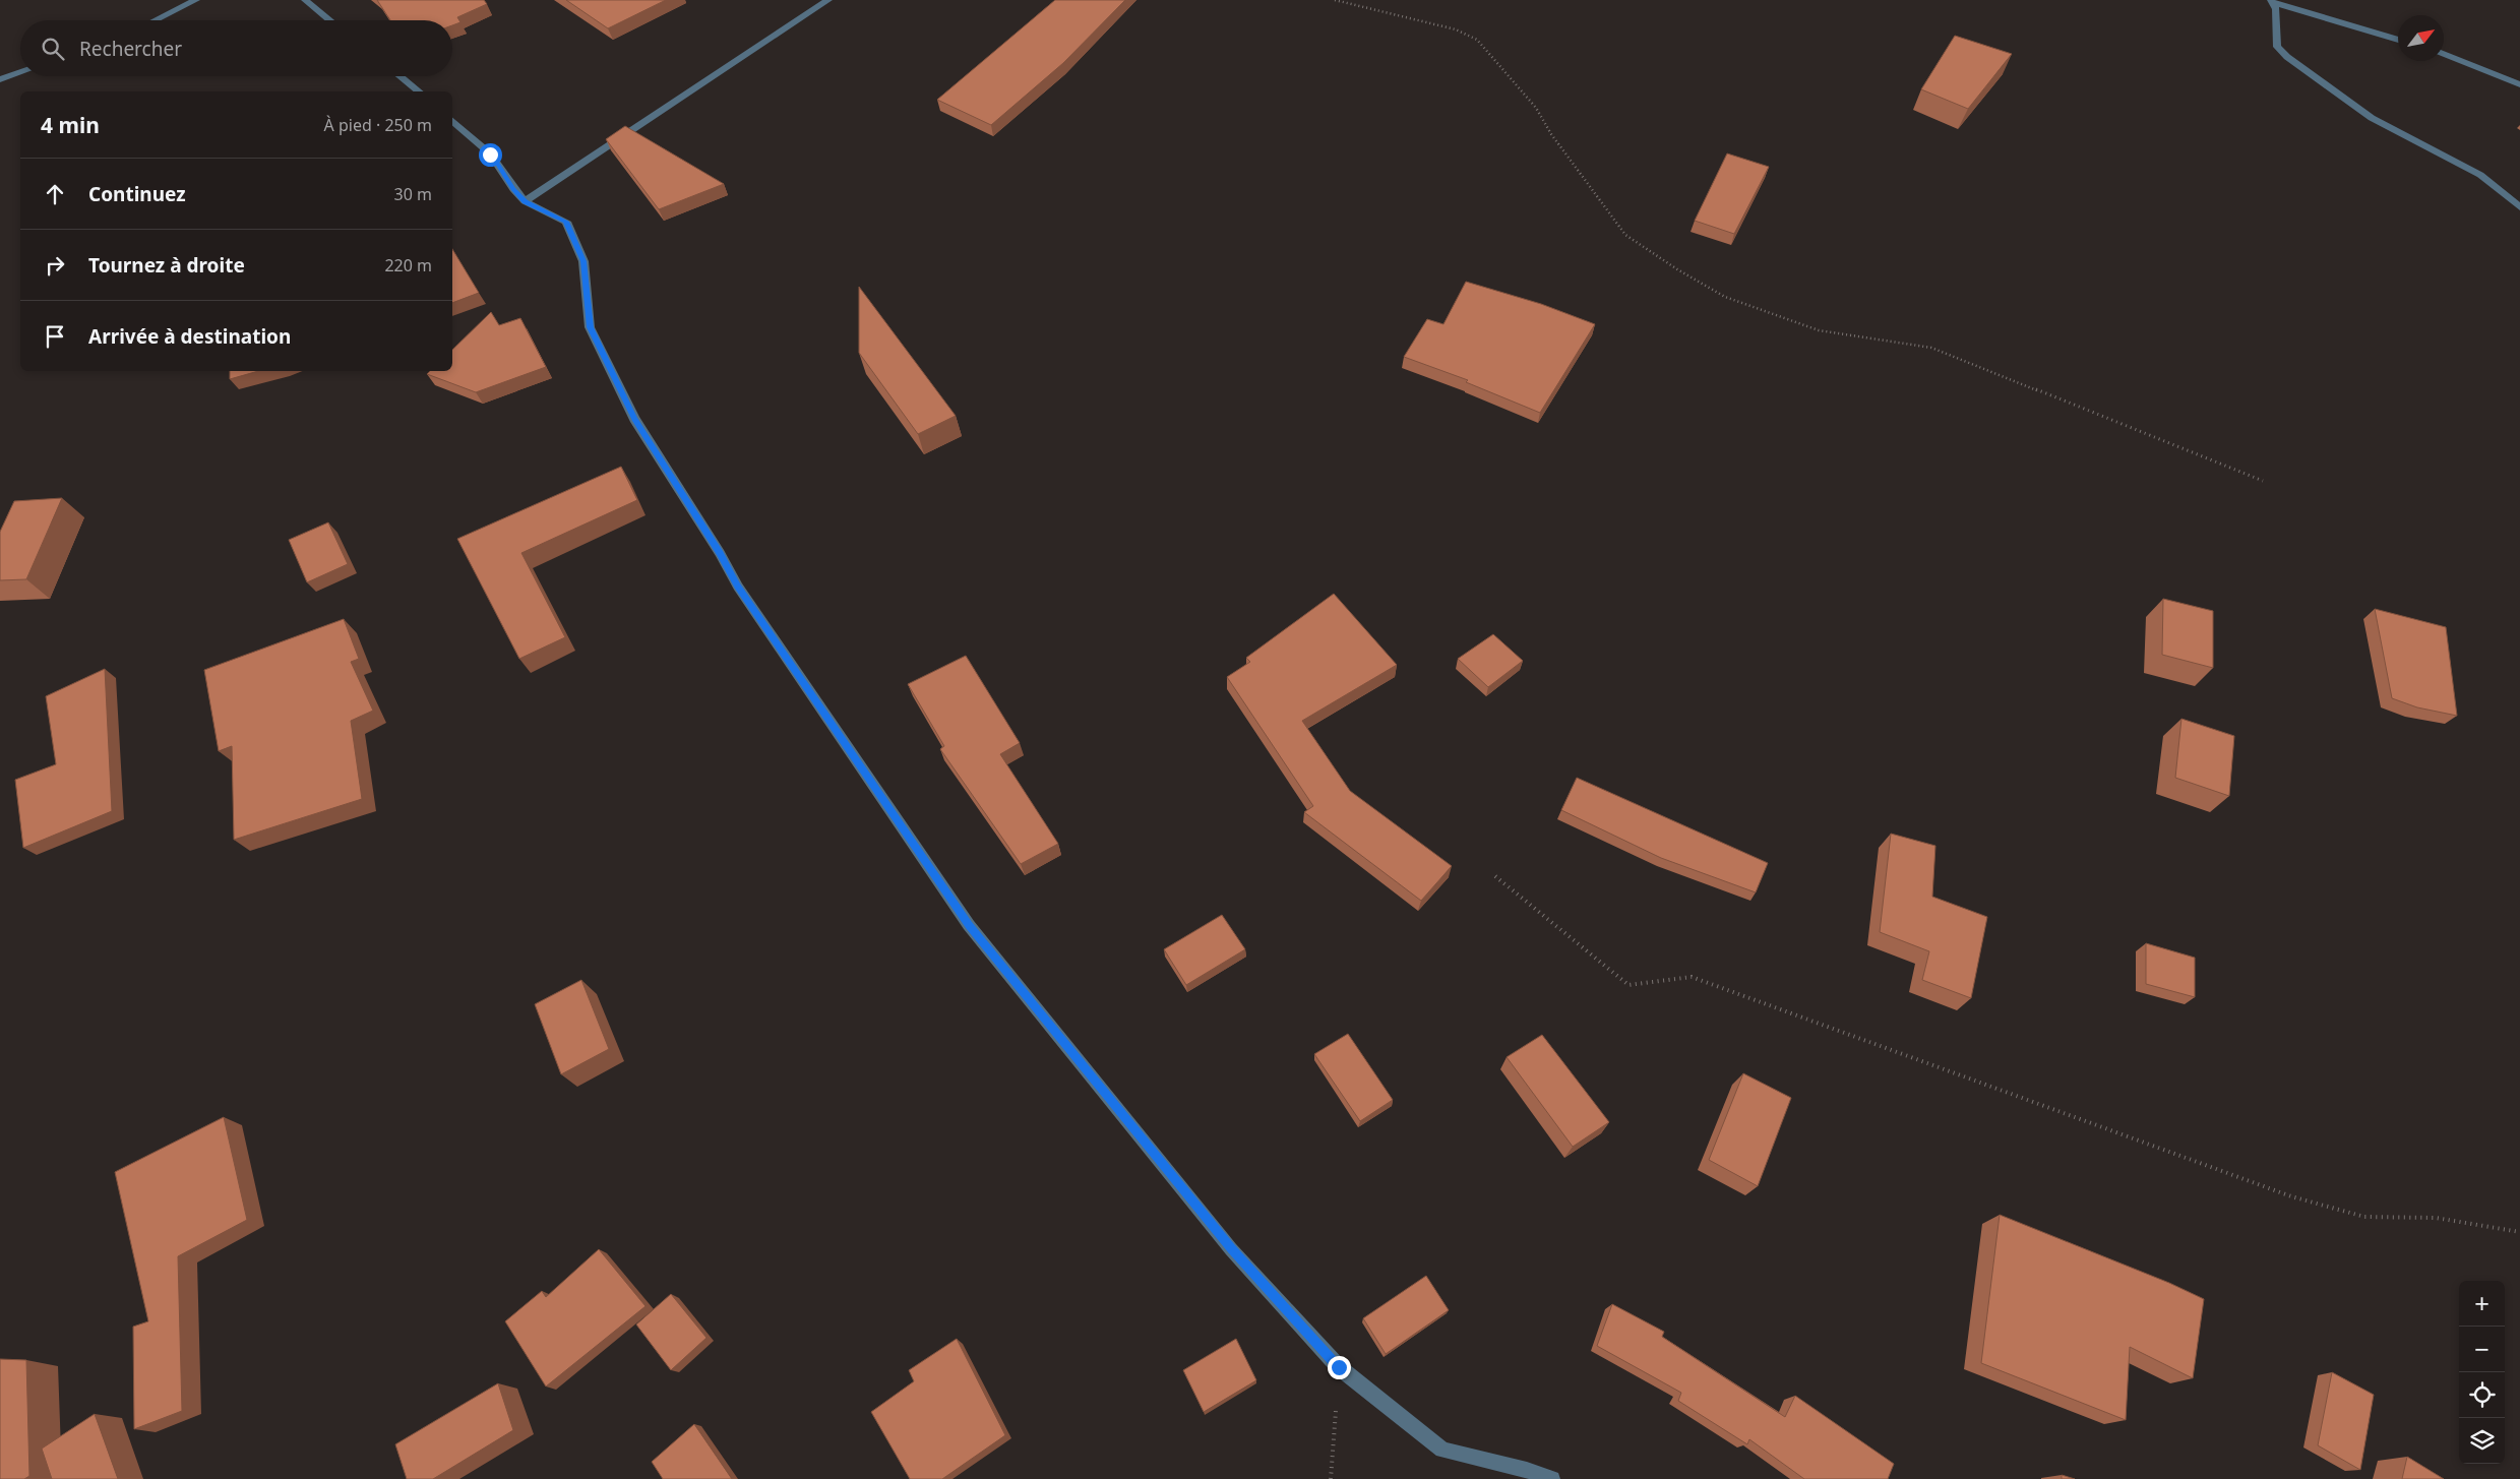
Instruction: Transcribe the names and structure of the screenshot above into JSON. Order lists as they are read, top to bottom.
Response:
{
  "north": "top right",
  "page": {
    "search": "Rechercher",
    "heading": ["4 min", "À pied · 250 m"],
    "list": [
      ["Continuez", "30 m"],
      ["Tournez à droite", "220 m"],
      "Arrivée à destination"
    ],
    "map_buttons": ["+", "−"]
  }
}
